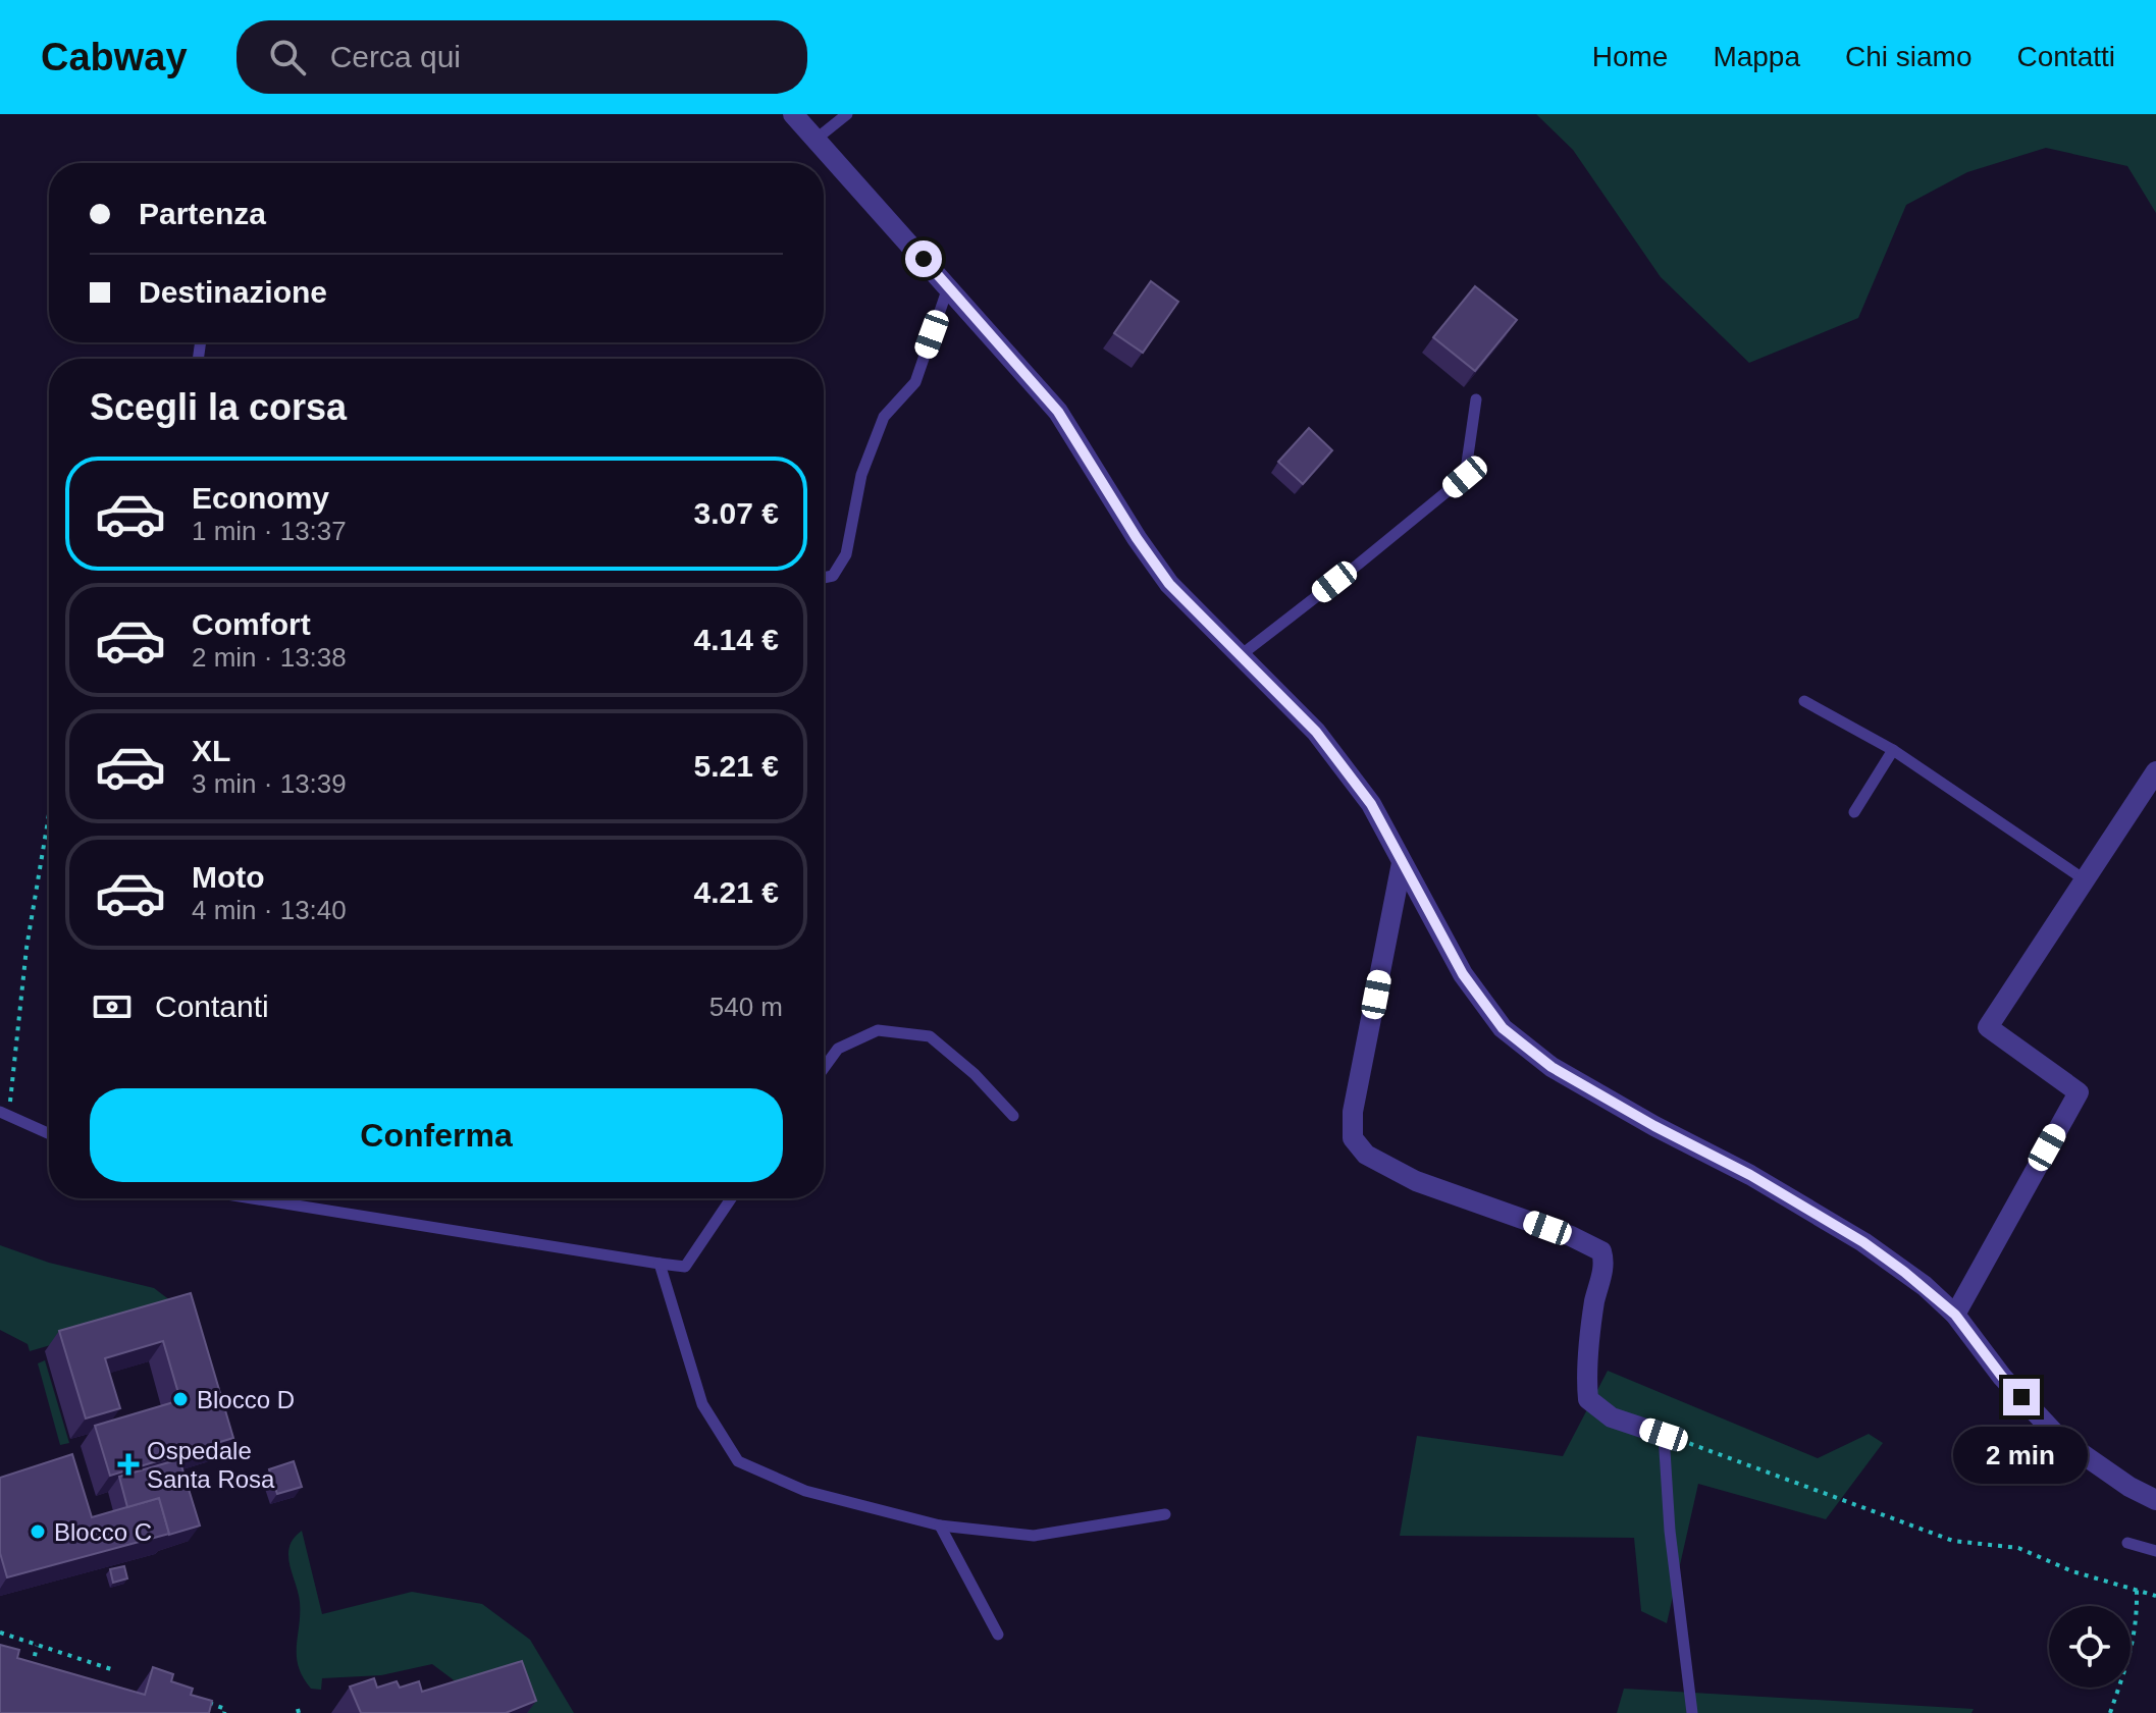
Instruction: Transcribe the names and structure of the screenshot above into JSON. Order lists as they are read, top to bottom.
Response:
{
  "places": {
    "other": ["Blocco D", "Blocco C"],
    "health": ["Ospedale Santa Rosa"]
  },
  "page": {
    "header": "Cabway",
    "search": "Cerca qui",
    "nav": [
      "Home",
      "Mappa",
      "Chi siamo",
      "Contatti"
    ],
    "banner": ["Partenza", "Destinazione"],
    "heading": "Scegli la corsa",
    "list": [
      {
        "name": "Economy",
        "note": "1 min · 13:37",
        "value": "3.07 €"
      },
      {
        "name": "Comfort",
        "note": "2 min · 13:38",
        "value": "4.14 €"
      },
      {
        "name": "XL",
        "note": "3 min · 13:39",
        "value": "5.21 €"
      },
      {
        "name": "Moto",
        "note": "4 min · 13:40",
        "value": "4.21 €"
      }
    ],
    "pay": ["Contanti", "540 m"],
    "buttons": "Conferma",
    "bubble": "2 min"
  }
}
